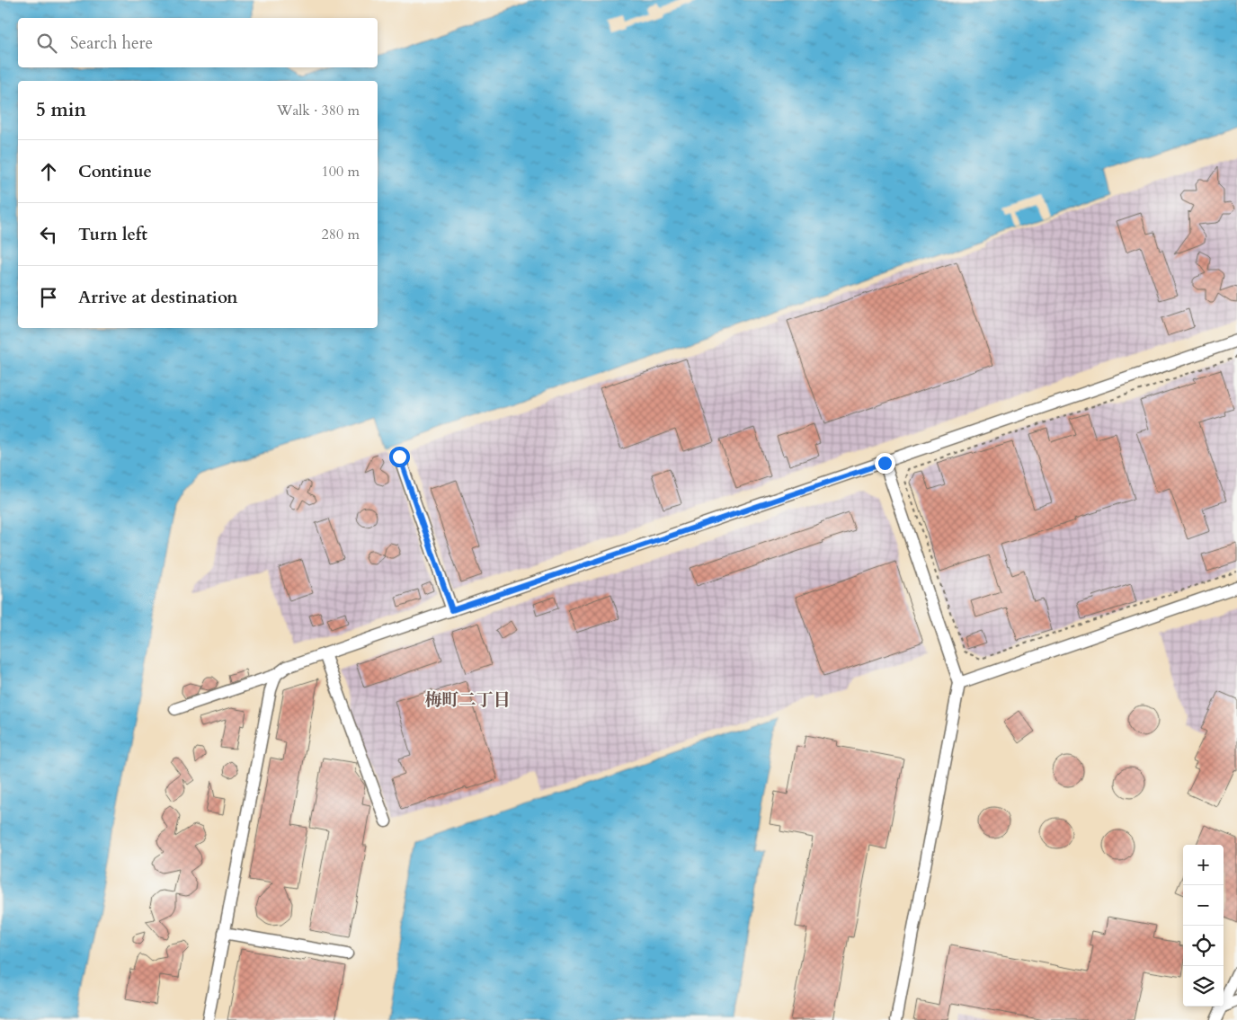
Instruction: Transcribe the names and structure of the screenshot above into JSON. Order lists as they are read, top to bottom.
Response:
{
  "districts": ["梅町二丁目"],
  "page": {
    "search": "Search here",
    "heading": ["5 min", "Walk · 380 m"],
    "list": [
      ["Continue", "100 m"],
      ["Turn left", "280 m"],
      "Arrive at destination"
    ],
    "map_buttons": ["+", "−"]
  }
}
